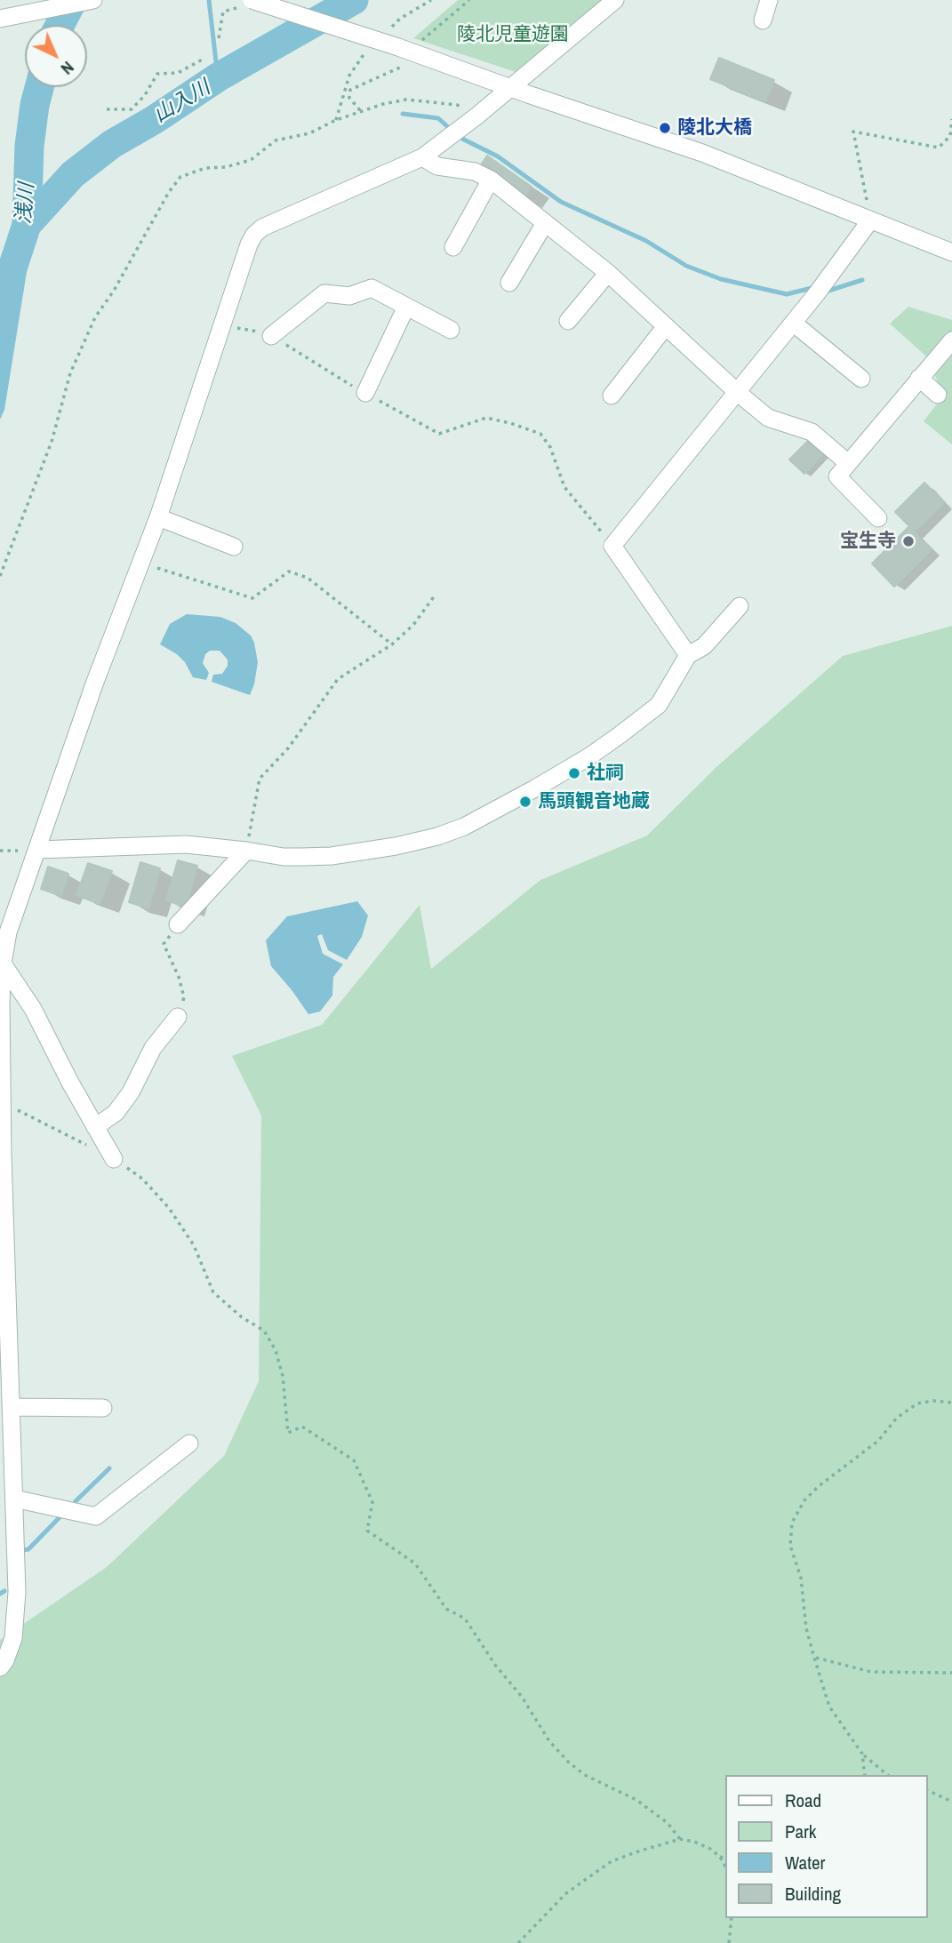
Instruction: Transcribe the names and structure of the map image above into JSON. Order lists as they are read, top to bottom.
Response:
{
  "water": ["山入川", "浅川"],
  "parks": ["陵北児童遊園"],
  "places": [
    "陵北大橋",
    "宝生寺",
    "社祠",
    "馬頭観音地蔵"
  ],
  "legend": [
    "Road",
    "Park",
    "Water",
    "Building"
  ],
  "north": "bottom right"
}
